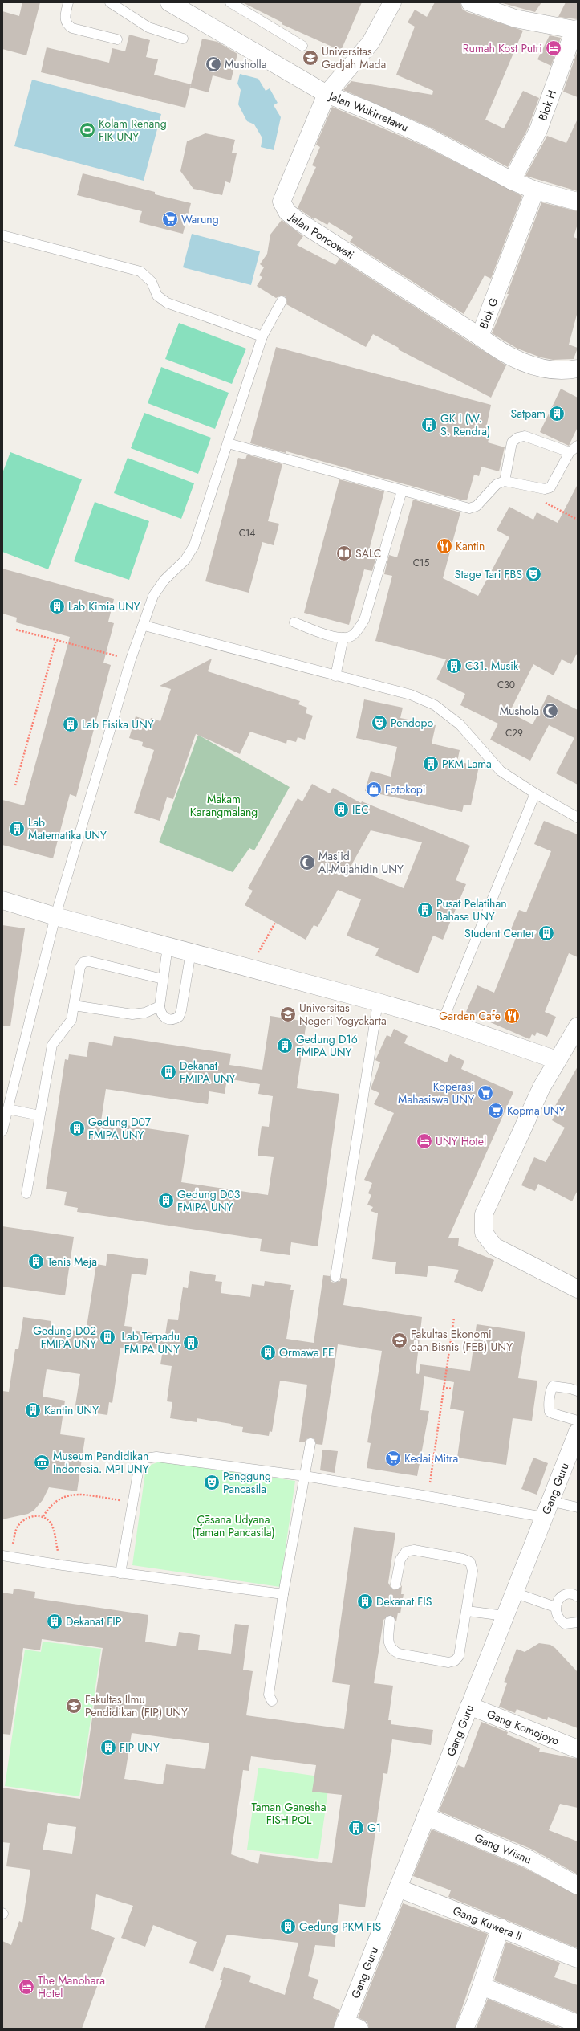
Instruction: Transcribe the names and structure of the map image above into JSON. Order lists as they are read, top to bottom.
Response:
{
  "streets": {
    "street": [
      "Blok H",
      "Jalan Wukirretawu",
      "Jalan Poncowati",
      "Blok G",
      "Gang Guru",
      "Gang Komojoyo",
      "Gang Wisnu",
      "Gang Kuwera II"
    ]
  },
  "crossings": [
    ["Blok H", "Jalan Wukirretawu"],
    ["Jalan Wukirretawu", "Jalan Poncowati"],
    ["Jalan Wukirretawu", "Blok G"],
    ["Jalan Poncowati", "Blok G"],
    ["Gang Guru", "Gang Komojoyo"],
    ["Gang Guru", "Gang Wisnu"],
    ["Gang Guru", "Gang Kuwera II"]
  ],
  "parks": ["Makam Karangmalang", "Çāsana Udyana (Taman Pancasila)", "Taman Ganesha FISHIPOL"],
  "places": {
    "hotel": ["Rumah Kost Putri", "UNY Hotel", "The Manohara Hotel"],
    "school or university": [
      "Universitas Gadjah Mada",
      "Universitas Negeri Yogyakarta",
      "Fakultas Ekonomi dan Bisnis (FEB) UNY",
      "Fakultas Ilmu Pendidikan (FIP) UNY"
    ],
    "mosque": ["Musholla", "Mushola", "Masjid Al-Mujahidin UNY"],
    "sports": ["Kolam Renang FIK UNY"],
    "supermarket": [
      "Warung",
      "Koperasi Mahasiswa UNY",
      "Kopma UNY",
      "Kedai Mitra"
    ],
    "building": [
      "Satpam",
      "GK I (W. S. Rendra)",
      "Lab Kimia UNY",
      "C31. Musik",
      "Lab Fisika UNY",
      "PKM Lama",
      "IEC",
      "Lab Matematika UNY",
      "Pusat Pelatihan Bahasa UNY",
      "Student Center",
      "Gedung D16 FMIPA UNY",
      "Dekanat FMIPA UNY",
      "Gedung D07 FMIPA UNY",
      "Gedung D03 FMIPA UNY",
      "Tenis Meja",
      "Gedung D02 FMIPA UNY",
      "Lab Terpadu FMIPA UNY",
      "Ormawa FE",
      "Kantin UNY",
      "Dekanat FIS",
      "Dekanat FIP",
      "FIP UNY",
      "G1",
      "Gedung PKM FIS"
    ],
    "restaurant": ["Kantin", "Garden Cafe"],
    "library": ["SALC"],
    "theatre": ["Stage Tari FBS", "Pendopo", "Panggung Pancasila"],
    "shop": ["Fotokopi"],
    "museum": ["Museum Pendidikan Indonesia. MPI UNY"]
  },
  "house_numbers": [
    "C14",
    "C15",
    "C30",
    "C29"
  ]
}
